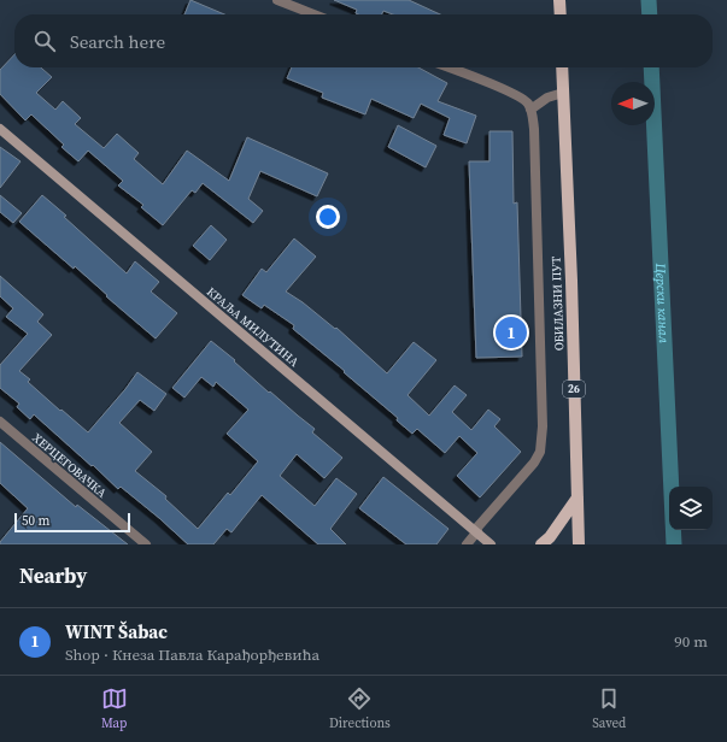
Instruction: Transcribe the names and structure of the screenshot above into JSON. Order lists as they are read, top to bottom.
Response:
{
  "streets": {
    "main road": ["ОБИЛАЗНИ ПУТ", "КРАЉА МИЛУТИНА", "26"],
    "street": ["ХЕРЦЕГОВАЧКА"]
  },
  "water": ["Церски канал"],
  "scale_bar": "50 m",
  "north": "left",
  "page": {
    "search": "Search here",
    "pins": "1",
    "scale": "50 m",
    "heading": "Nearby",
    "list": [
      {
        "mark": "1",
        "name": "WINT Šabac",
        "note": "Shop · Кнеза Павла Карађорђевића",
        "value": "90 m"
      }
    ],
    "nav": ["Map", "Directions", "Saved"]
  }
}
